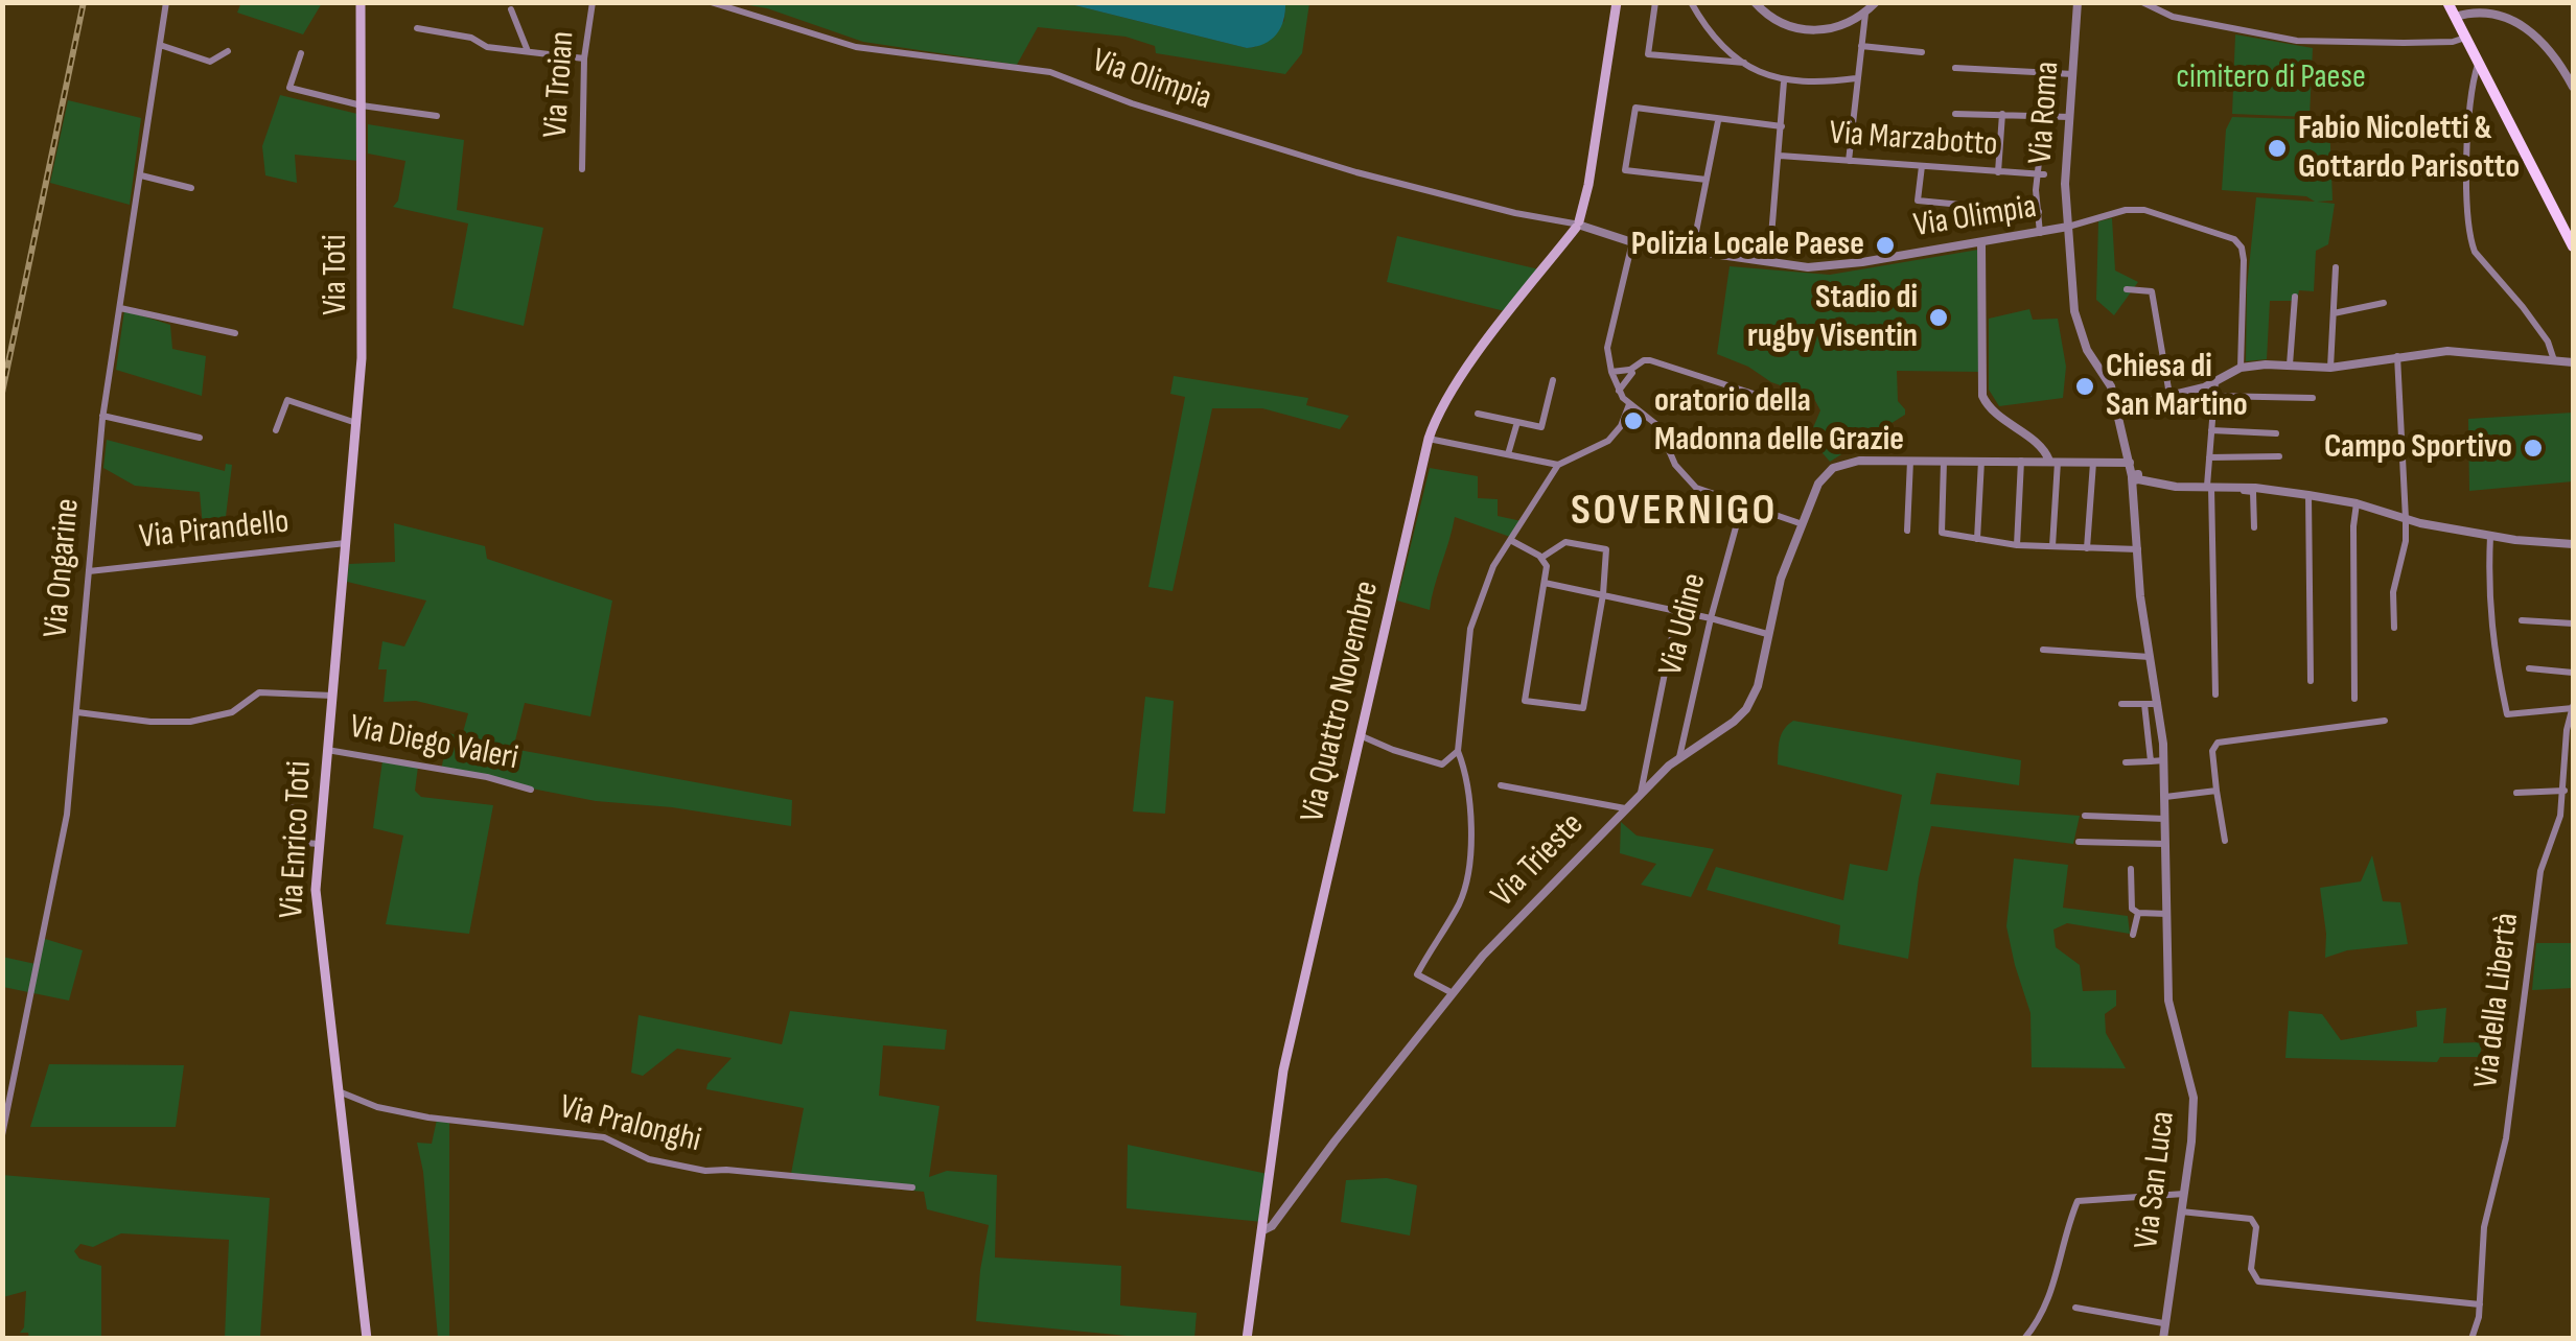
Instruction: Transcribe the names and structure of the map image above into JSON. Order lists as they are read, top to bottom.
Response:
{
  "streets": {
    "main road": ["Via Toti", "Via Quattro Novembre", "Via Enrico Toti"],
    "street": [
      "Via Olimpia",
      "Via Troian",
      "Via Roma",
      "Via Marzabotto",
      "Via Pirandello",
      "Via Ongarine",
      "Via Udine",
      "Via Diego Valeri",
      "Via Trieste",
      "Via della Libertà",
      "Via Pralonghi",
      "Via San Luca"
    ]
  },
  "crossings": [
    ["Via Olimpia", "Via Roma"],
    ["Via Olimpia", "Via Quattro Novembre"],
    ["Via Roma", "Via San Luca"],
    ["Via Toti", "Via Pirandello"],
    ["Via Toti", "Via Enrico Toti"],
    ["Via Pirandello", "Via Ongarine"],
    ["Via Pirandello", "Via Enrico Toti"],
    ["Via Udine", "Via Trieste"],
    ["Via Quattro Novembre", "Via Trieste"],
    ["Via Diego Valeri", "Via Enrico Toti"],
    ["Via Enrico Toti", "Via Pralonghi"]
  ],
  "districts": ["SOVERNIGO"],
  "parks": ["cimitero di Paese"],
  "places": [
    "Fabio Nicoletti & Gottardo Parisotto",
    "Polizia Locale Paese",
    "Stadio di rugby Visentin",
    "Chiesa di San Martino",
    "oratorio della Madonna delle Grazie",
    "Campo Sportivo"
  ]
}
